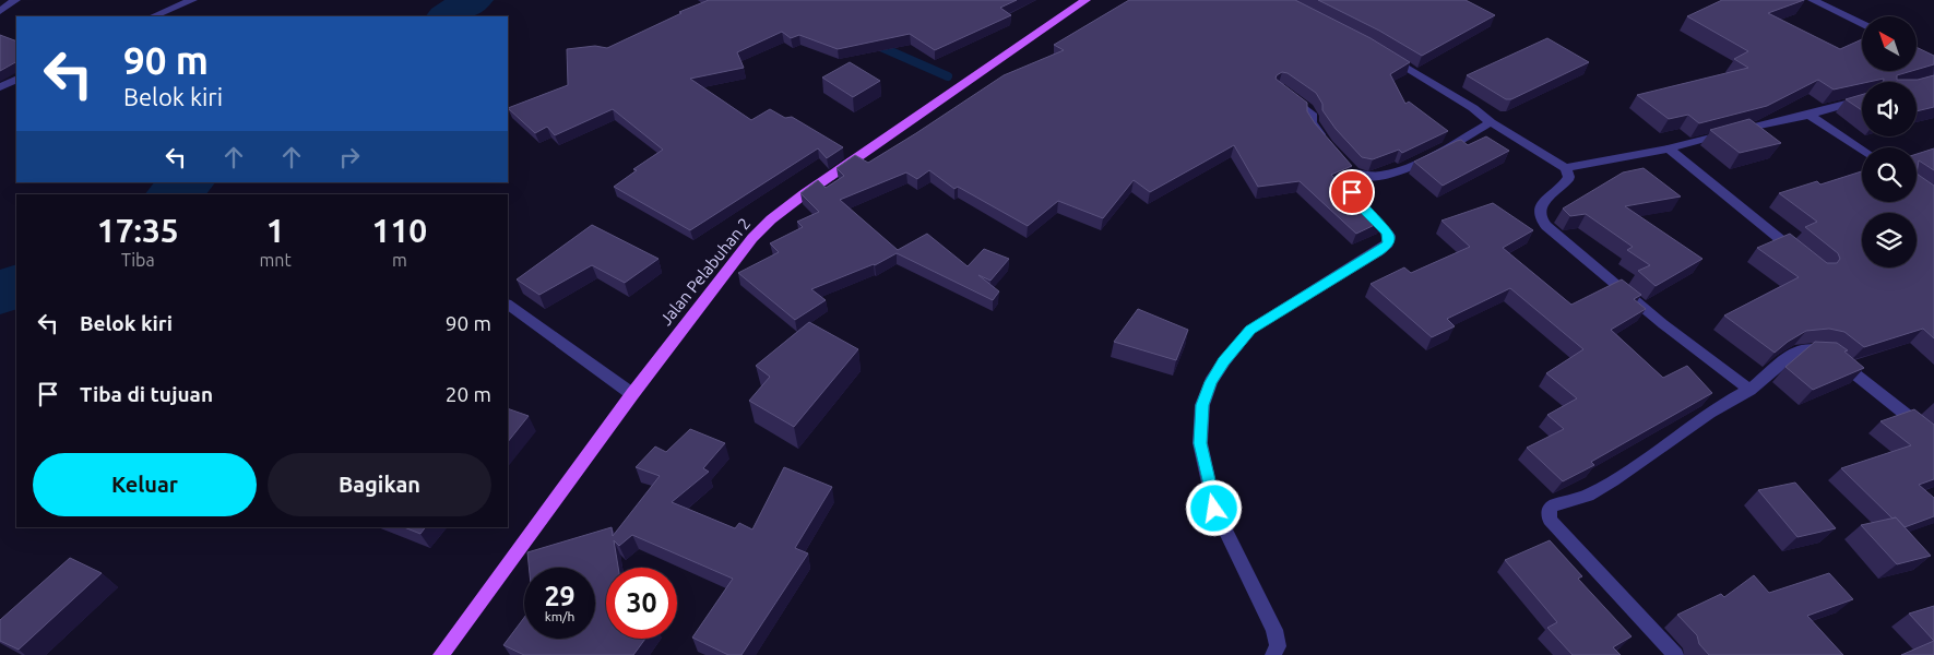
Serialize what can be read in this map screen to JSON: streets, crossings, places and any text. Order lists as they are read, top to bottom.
{
  "streets": {
    "main road": ["Jalan Pelabuhan 2"]
  },
  "north": "top left",
  "page": {
    "turn": ["90 m", "Belok kiri"],
    "eta": [
      "17:35",
      "Tiba",
      "1",
      "mnt",
      "110",
      "m"
    ],
    "list": [
      {
        "name": "Belok kiri",
        "value": "90 m"
      },
      {
        "name": "Tiba di tujuan",
        "value": "20 m"
      }
    ],
    "buttons": ["Keluar", "Bagikan"],
    "speed": "29 km/h",
    "limit": "30"
  }
}
